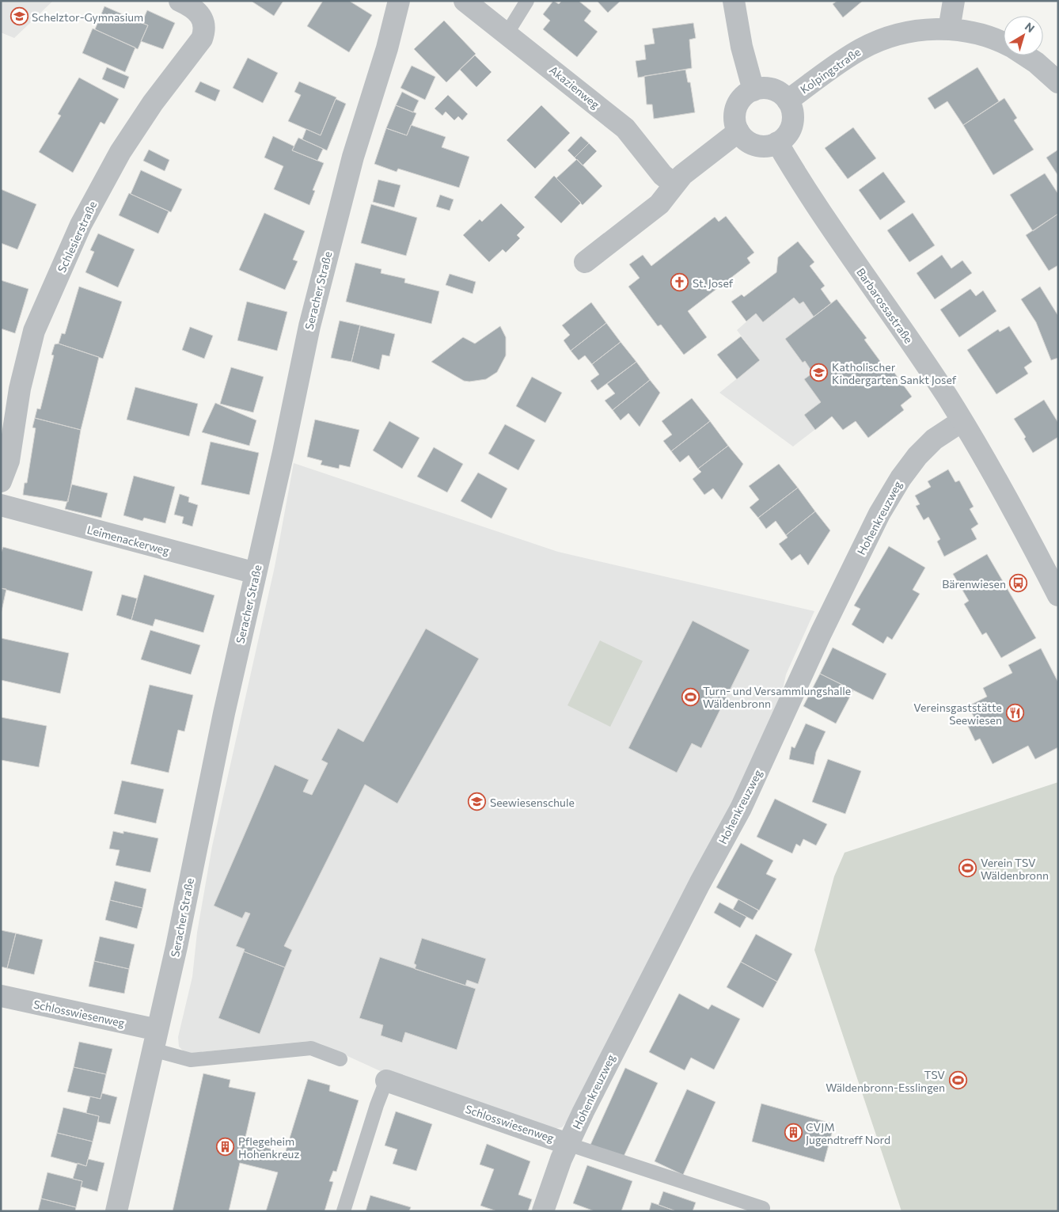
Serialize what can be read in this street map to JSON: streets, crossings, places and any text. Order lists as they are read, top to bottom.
{
  "streets": {
    "street": [
      "Kolpingstraße",
      "Akazienweg",
      "Schlesierstraße",
      "Seracher Straße",
      "Barbarossastraße",
      "Hohenkreuzweg",
      "Leimenackerweg",
      "Schlosswiesenweg"
    ]
  },
  "crossings": [
    ["Kolpingstraße", "Barbarossastraße"],
    ["Seracher Straße", "Leimenackerweg"],
    ["Seracher Straße", "Schlosswiesenweg"],
    ["Barbarossastraße", "Hohenkreuzweg"],
    ["Hohenkreuzweg", "Schlosswiesenweg"]
  ],
  "places": {
    "school or university": ["Schelztor-Gymnasium", "Katholischer Kindergarten Sankt Josef", "Seewiesenschule"],
    "church": ["St. Josef"],
    "bus stop": ["Bärenwiesen"],
    "sports": ["Turn- und Versammlungshalle Wäldenbronn", "Verein TSV Wäldenbronn", "TSV Wäldenbronn-Esslingen"],
    "restaurant": ["Vereinsgaststätte Seewiesen"],
    "building": ["CVJM Jugendtreff Nord", "Pflegeheim Hohenkreuz"]
  },
  "north": "top right"
}
